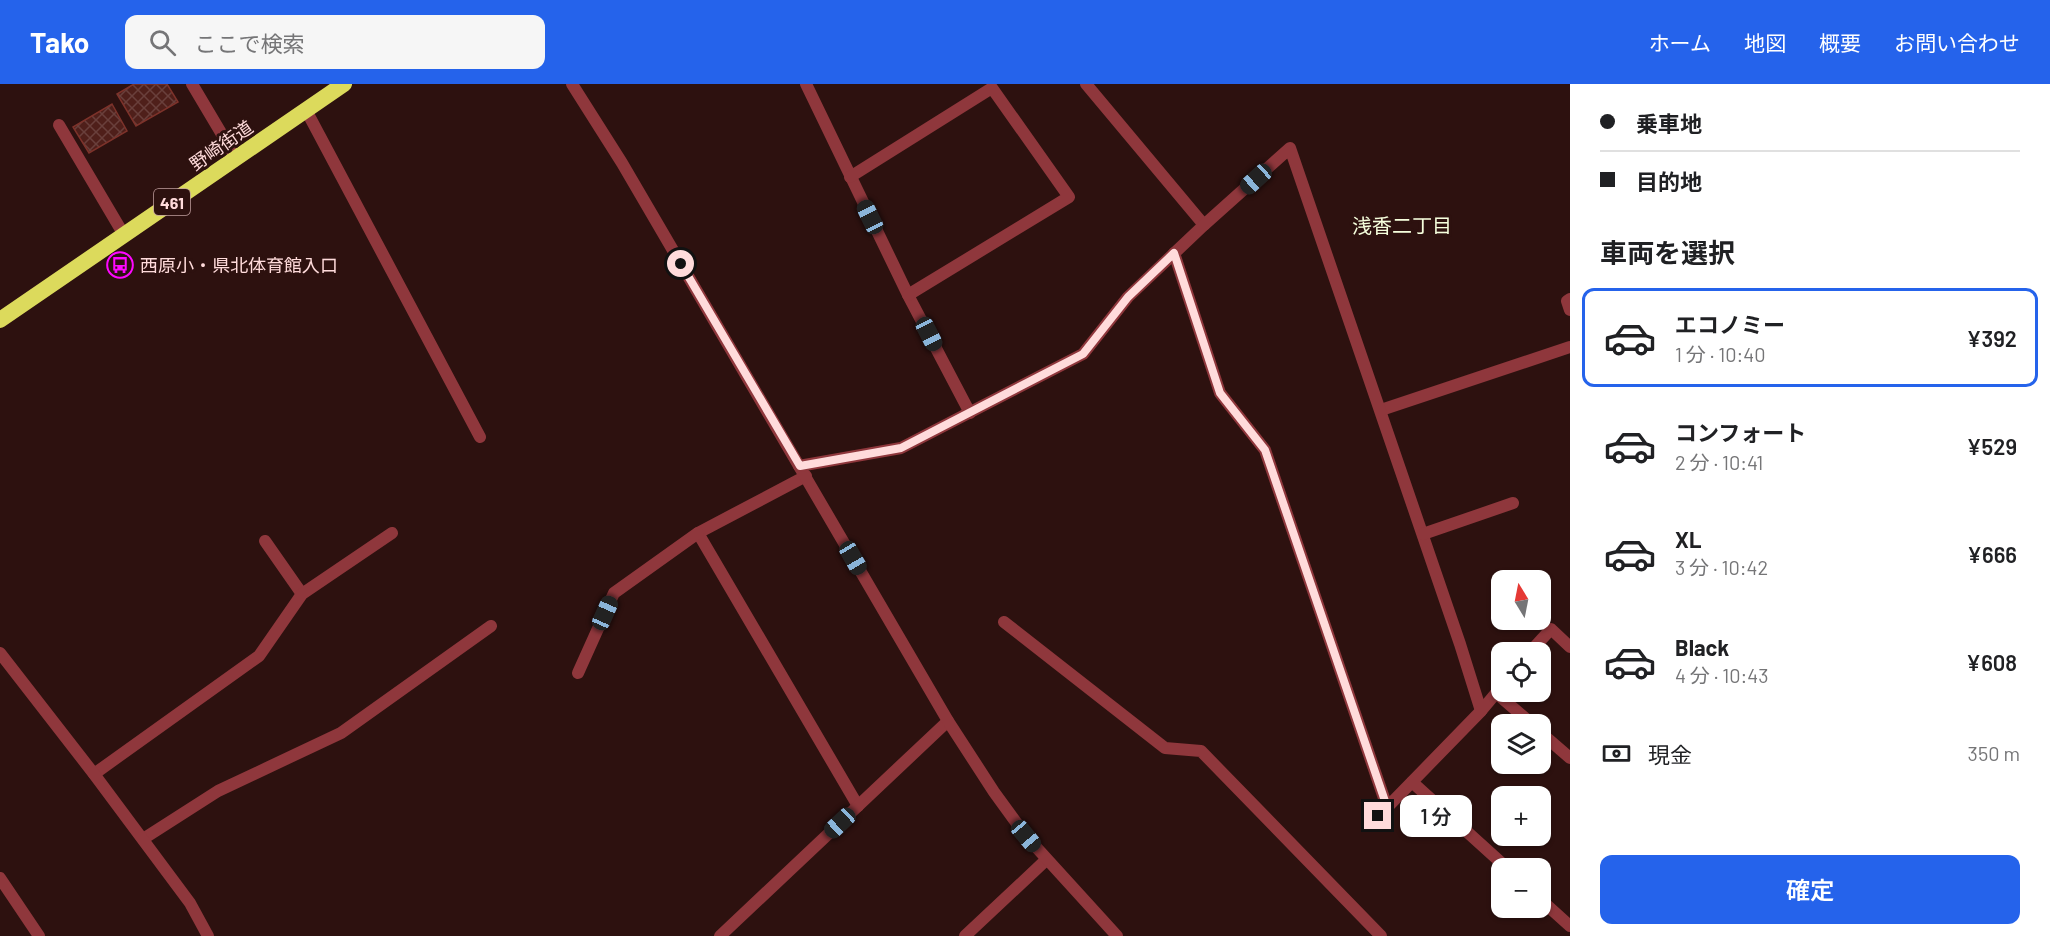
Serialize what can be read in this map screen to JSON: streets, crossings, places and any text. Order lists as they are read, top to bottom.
{
  "streets": {
    "highway": ["野崎街道", "461"]
  },
  "districts": ["浅香二丁目"],
  "places": {
    "bus stop": ["西原小・県北体育館入口"]
  },
  "north": "top",
  "page": {
    "header": "Tako",
    "search": "ここで検索",
    "nav": [
      "ホーム",
      "地図",
      "概要",
      "お問い合わせ"
    ],
    "banner": ["乗車地", "目的地"],
    "heading": "車両を選択",
    "list": [
      {
        "name": "エコノミー",
        "note": "1 分 · 10:40",
        "value": "¥392"
      },
      {
        "name": "コンフォート",
        "note": "2 分 · 10:41",
        "value": "¥529"
      },
      {
        "name": "XL",
        "note": "3 分 · 10:42",
        "value": "¥666"
      },
      {
        "name": "Black",
        "note": "4 分 · 10:43",
        "value": "¥608"
      }
    ],
    "map_buttons": ["+", "−"],
    "pay": ["現金", "350 m"],
    "bubble": "1 分",
    "buttons": "確定"
  }
}
